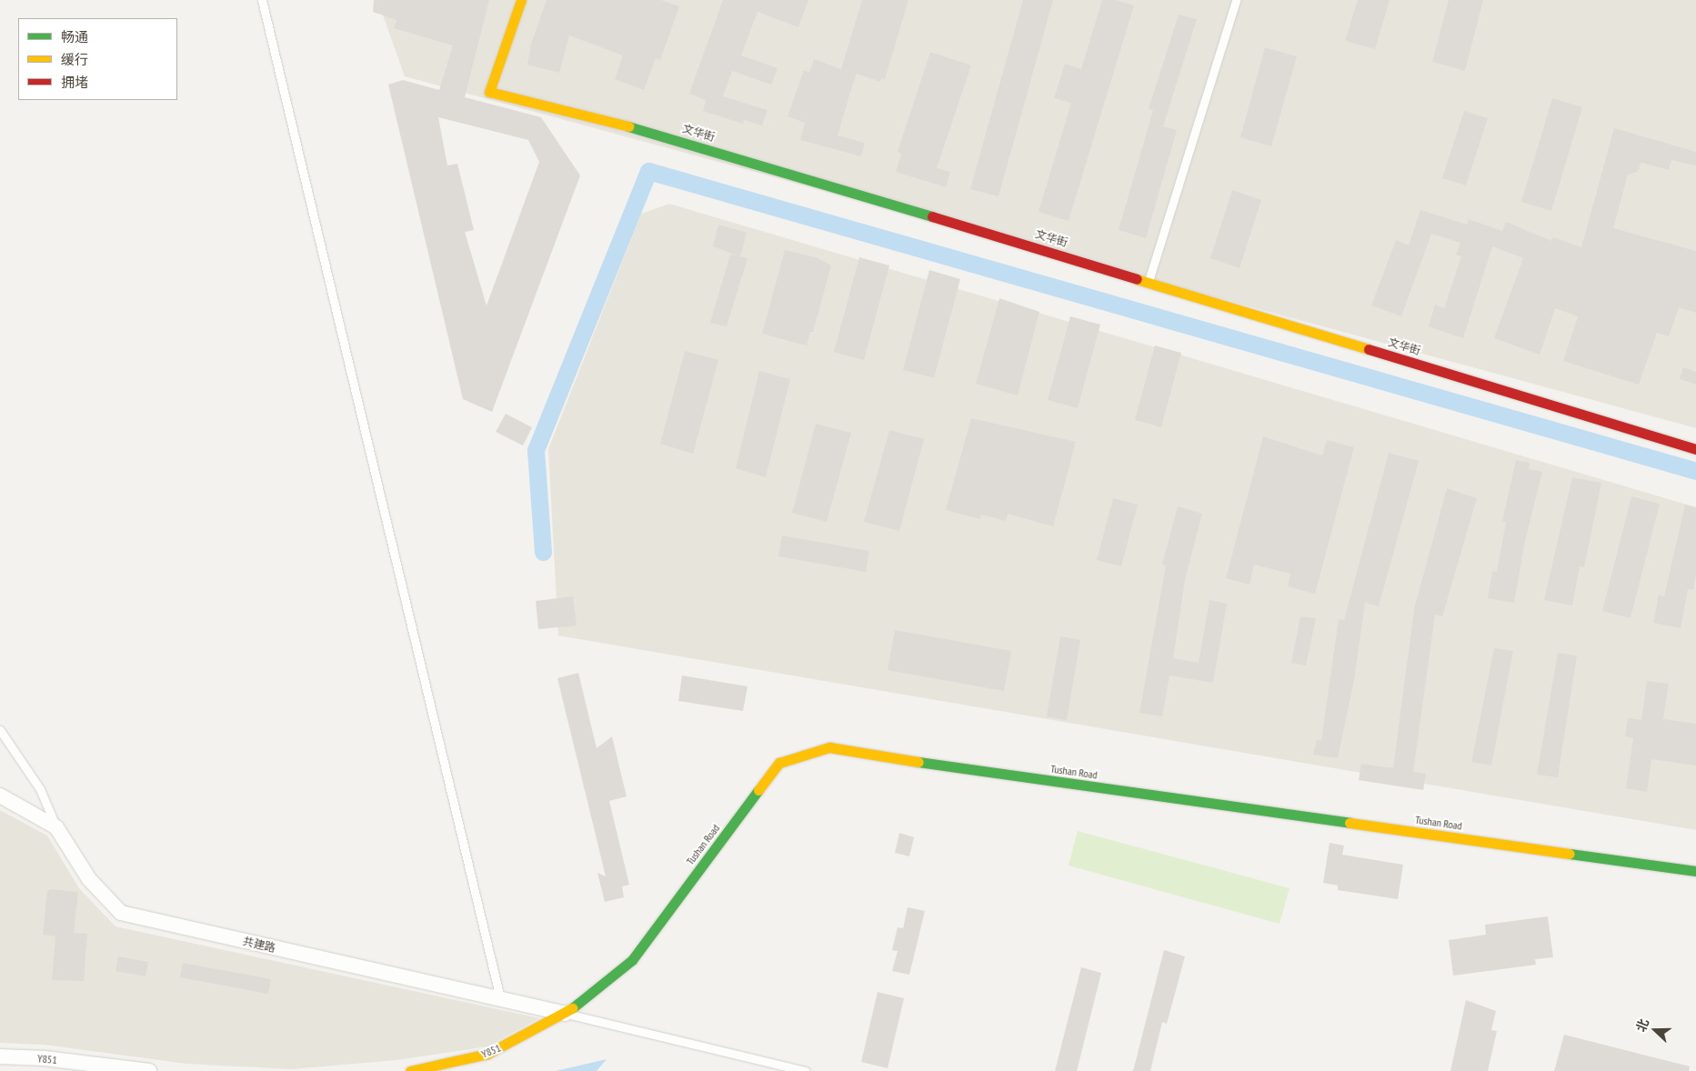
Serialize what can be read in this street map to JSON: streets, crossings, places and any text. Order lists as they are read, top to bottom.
{
  "streets": {
    "street": [
      "文华街",
      "Tushan Road",
      "共建路",
      "Y851"
    ]
  },
  "crossings": [
    ["Tushan Road", "共建路"],
    ["Tushan Road", "Y851"],
    ["共建路", "Y851"]
  ],
  "legend": ["畅通", "缓行", "拥堵"],
  "north": "left"
}
